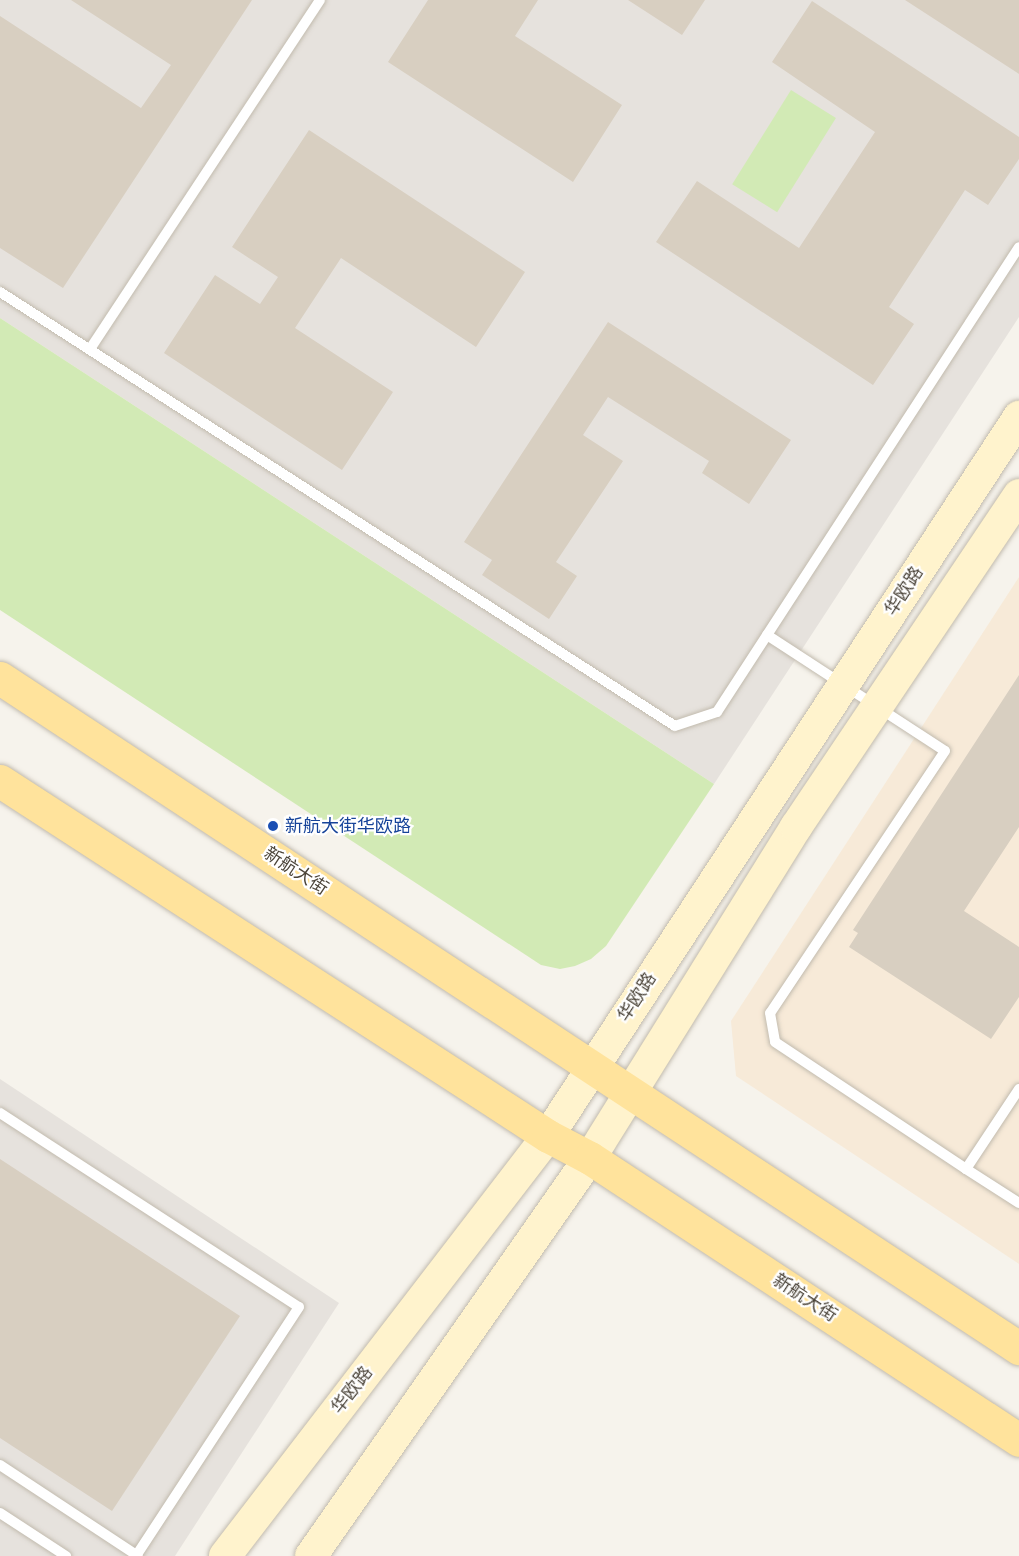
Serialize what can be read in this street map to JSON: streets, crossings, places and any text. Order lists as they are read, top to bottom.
{
  "streets": {
    "main road": ["华欧路", "新航大街"]
  },
  "crossings": [
    ["华欧路", "新航大街"]
  ],
  "places": ["新航大街华欧路"]
}
